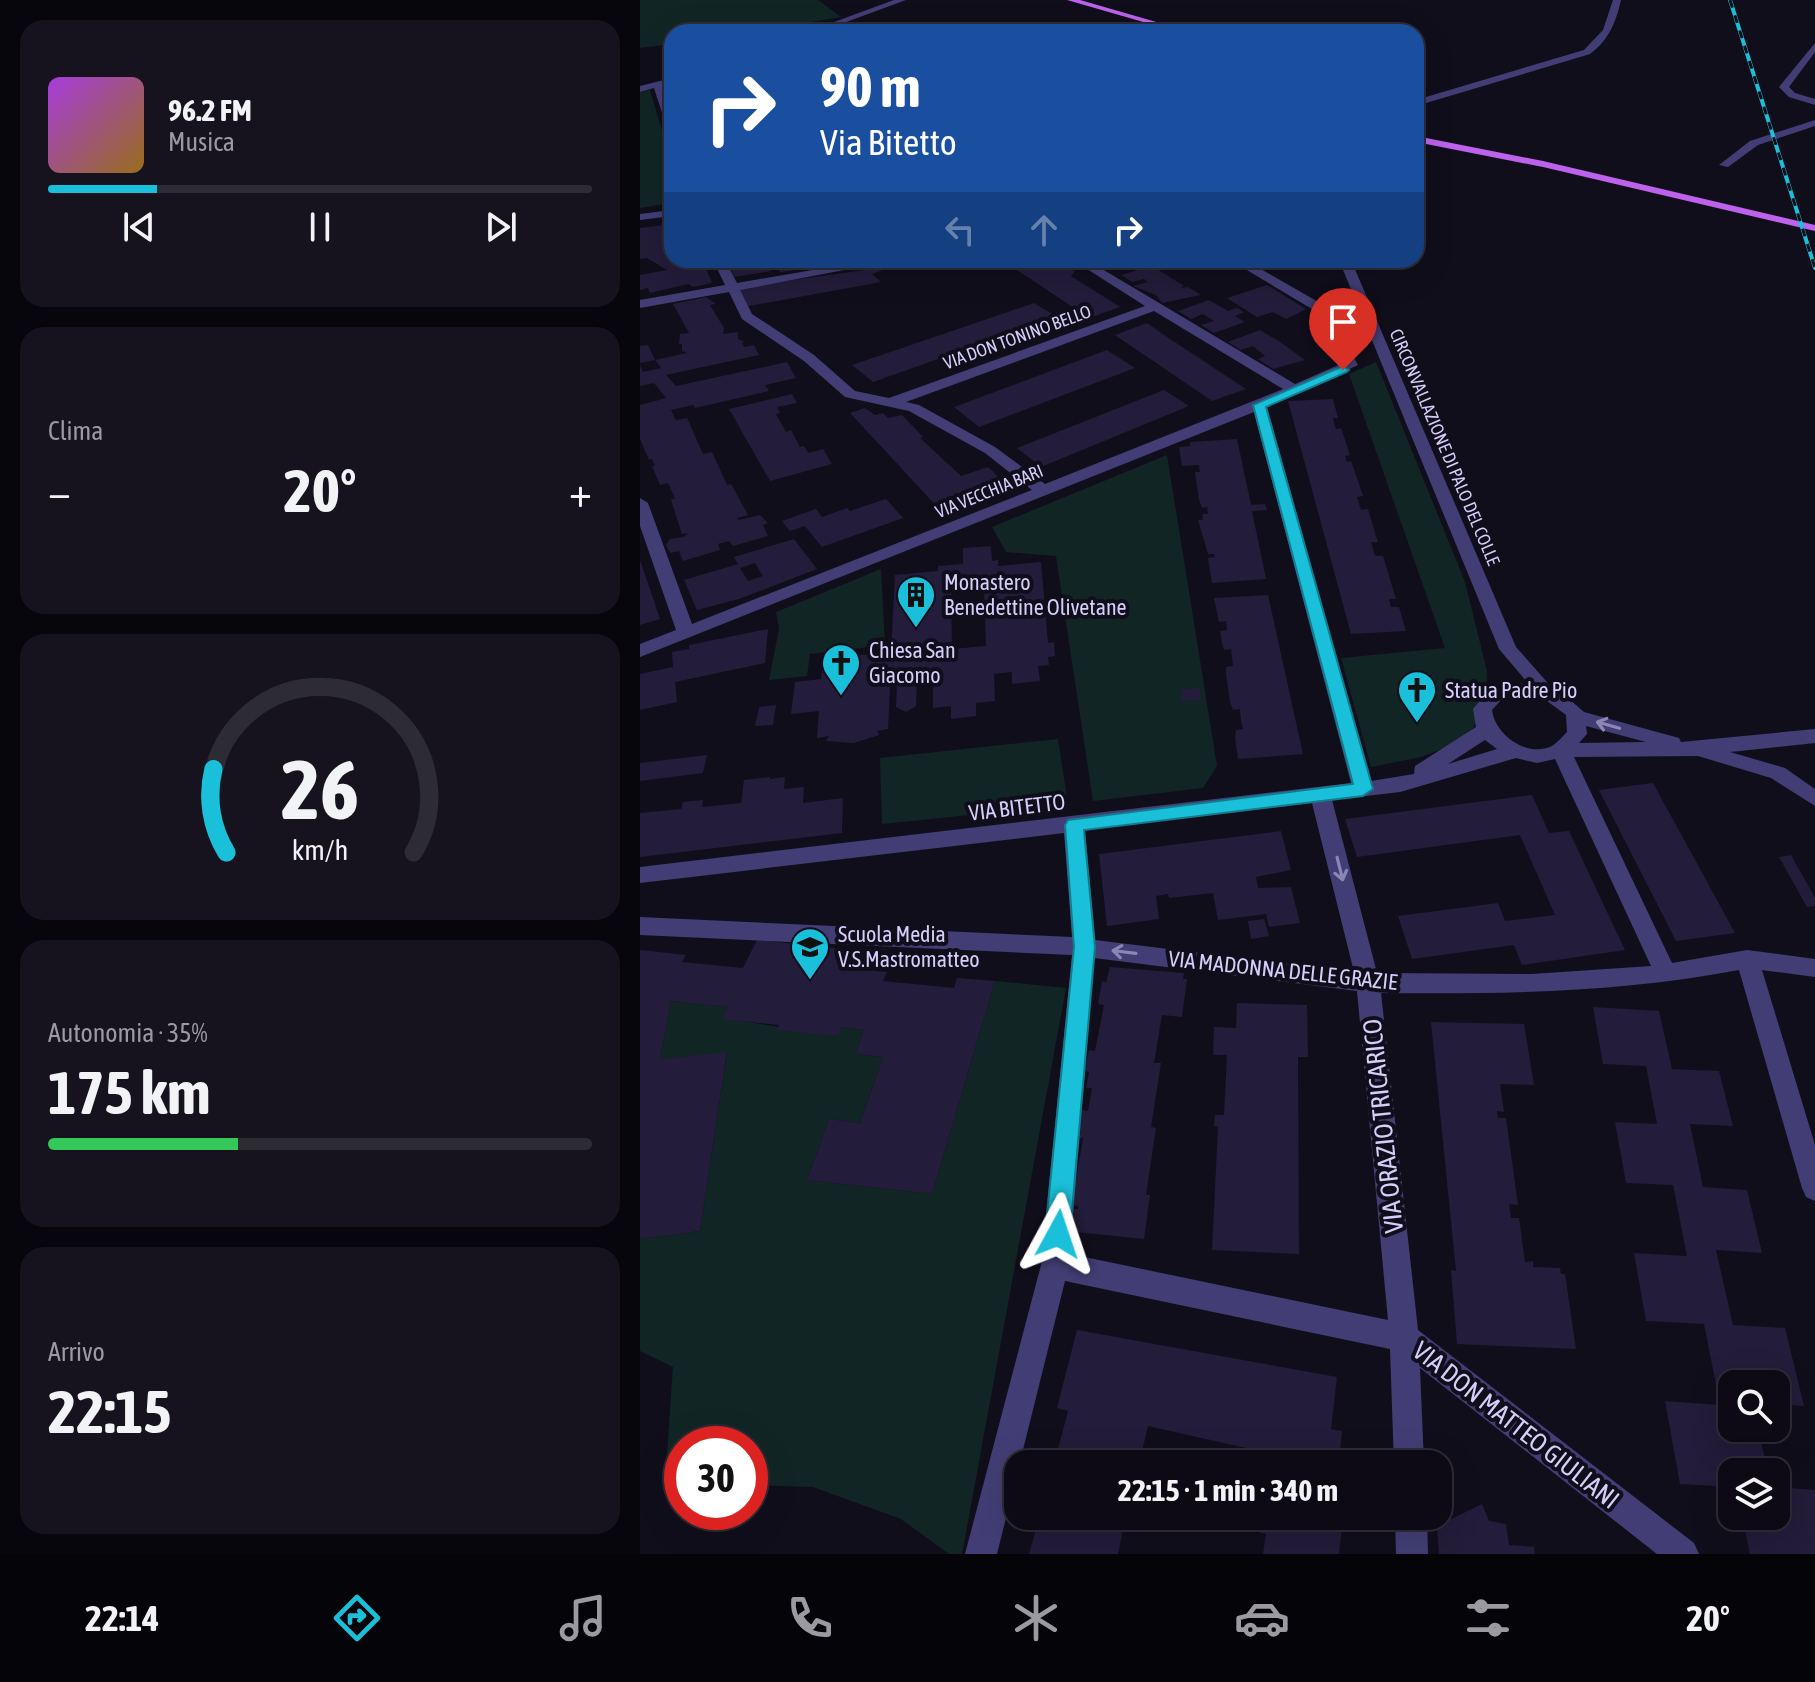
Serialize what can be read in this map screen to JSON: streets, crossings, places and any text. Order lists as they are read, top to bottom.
{
  "streets": {
    "street": [
      "VIA DON TONINO BELLO",
      "CIRCONVALLAZIONE DI PALO DEL COLLE",
      "VIA VECCHIA BARI",
      "VIA BITETTO",
      "VIA MADONNA DELLE GRAZIE",
      "VIA ORAZIO TRICARICO",
      "VIA DON MATTEO GIULIANI"
    ]
  },
  "crossings": [
    ["VIA BITETTO", "VIA ORAZIO TRICARICO"],
    ["VIA MADONNA DELLE GRAZIE", "VIA ORAZIO TRICARICO"],
    ["VIA ORAZIO TRICARICO", "VIA DON MATTEO GIULIANI"]
  ],
  "places": {
    "building": ["Monastero Benedettine Olivetane"],
    "church": ["Chiesa San Giacomo", "Statua Padre Pio"],
    "school or university": ["Scuola Media V.S.Mastromatteo"]
  },
  "page": {
    "turn": ["90 m", "Via Bitetto"],
    "song": ["96.2 FM", "Musica"],
    "tile": [
      "Clima",
      ["Autonomia · 35%", "175 km"],
      ["Arrivo", "22:15"]
    ],
    "heat": ["−", "20°", "+"],
    "limit": "30",
    "trip": "22:15 · 1 min · 340 m",
    "tabs": ["22:14", "20°"],
    "gauge": ["26", "km/h"]
  }
}
